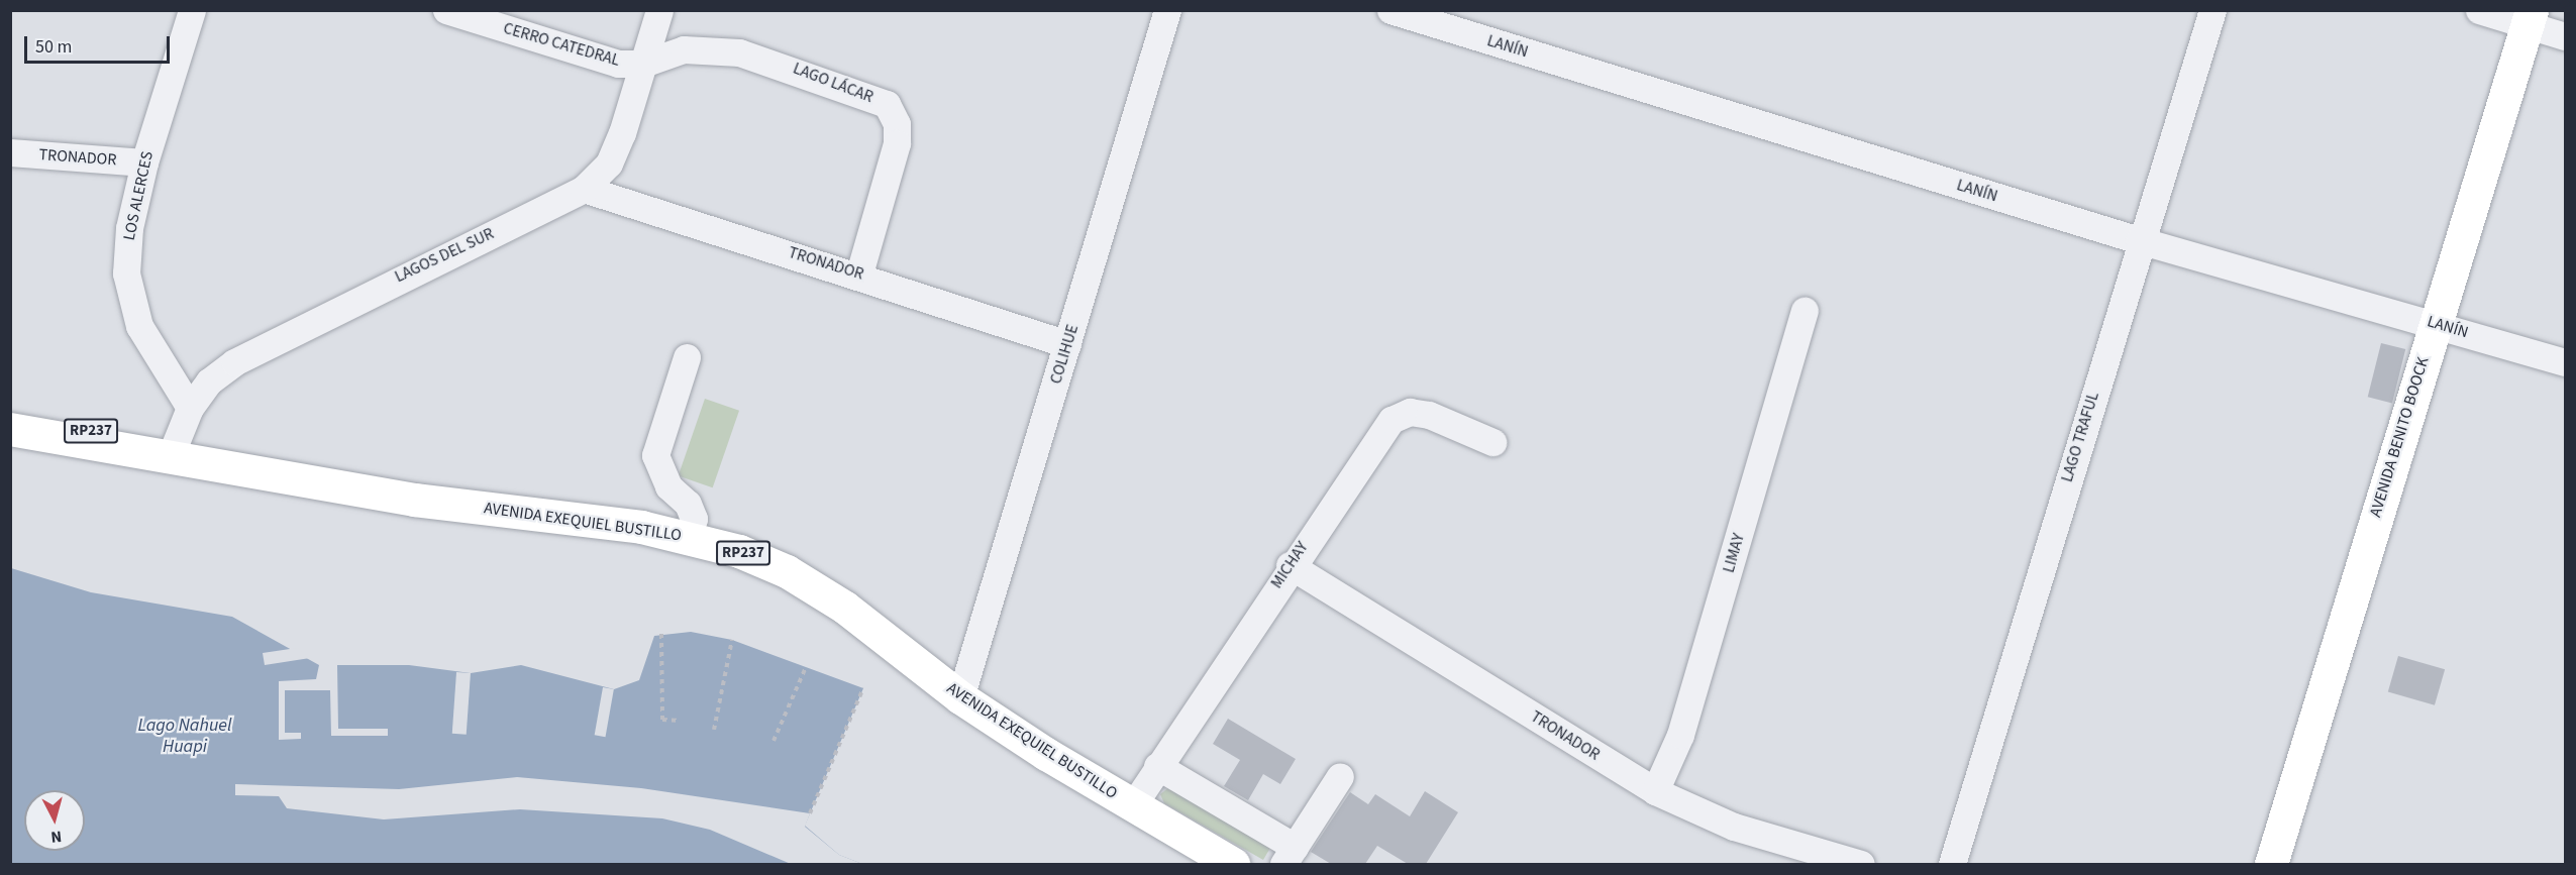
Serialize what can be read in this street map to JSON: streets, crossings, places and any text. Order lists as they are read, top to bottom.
{
  "streets": {
    "main road": ["RP237", "AVENIDA BENITO BOOCK", "AVENIDA EXEQUIEL BUSTILLO"],
    "street": [
      "CERRO CATEDRAL",
      "LANÍN",
      "LAGO LÁCAR",
      "TRONADOR",
      "LOS ALERCES",
      "LAGOS DEL SUR",
      "COLIHUE",
      "LAGO TRAFUL",
      "LIMAY",
      "MICHAY"
    ]
  },
  "crossings": [
    ["CERRO CATEDRAL", "LAGO LÁCAR"],
    ["CERRO CATEDRAL", "LAGOS DEL SUR"],
    ["LANÍN", "LAGO TRAFUL"],
    ["LANÍN", "AVENIDA BENITO BOOCK"],
    ["LAGO LÁCAR", "TRONADOR"],
    ["LAGO LÁCAR", "LAGOS DEL SUR"],
    ["TRONADOR", "LOS ALERCES"],
    ["TRONADOR", "LAGOS DEL SUR"],
    ["TRONADOR", "COLIHUE"],
    ["TRONADOR", "LIMAY"],
    ["TRONADOR", "MICHAY"],
    ["LOS ALERCES", "LAGOS DEL SUR"],
    ["LAGOS DEL SUR", "AVENIDA EXEQUIEL BUSTILLO"],
    ["COLIHUE", "AVENIDA EXEQUIEL BUSTILLO"],
    ["AVENIDA EXEQUIEL BUSTILLO", "MICHAY"]
  ],
  "water": ["Lago Nahuel Huapi"],
  "scale_bar": "50 m",
  "north": "bottom"
}
